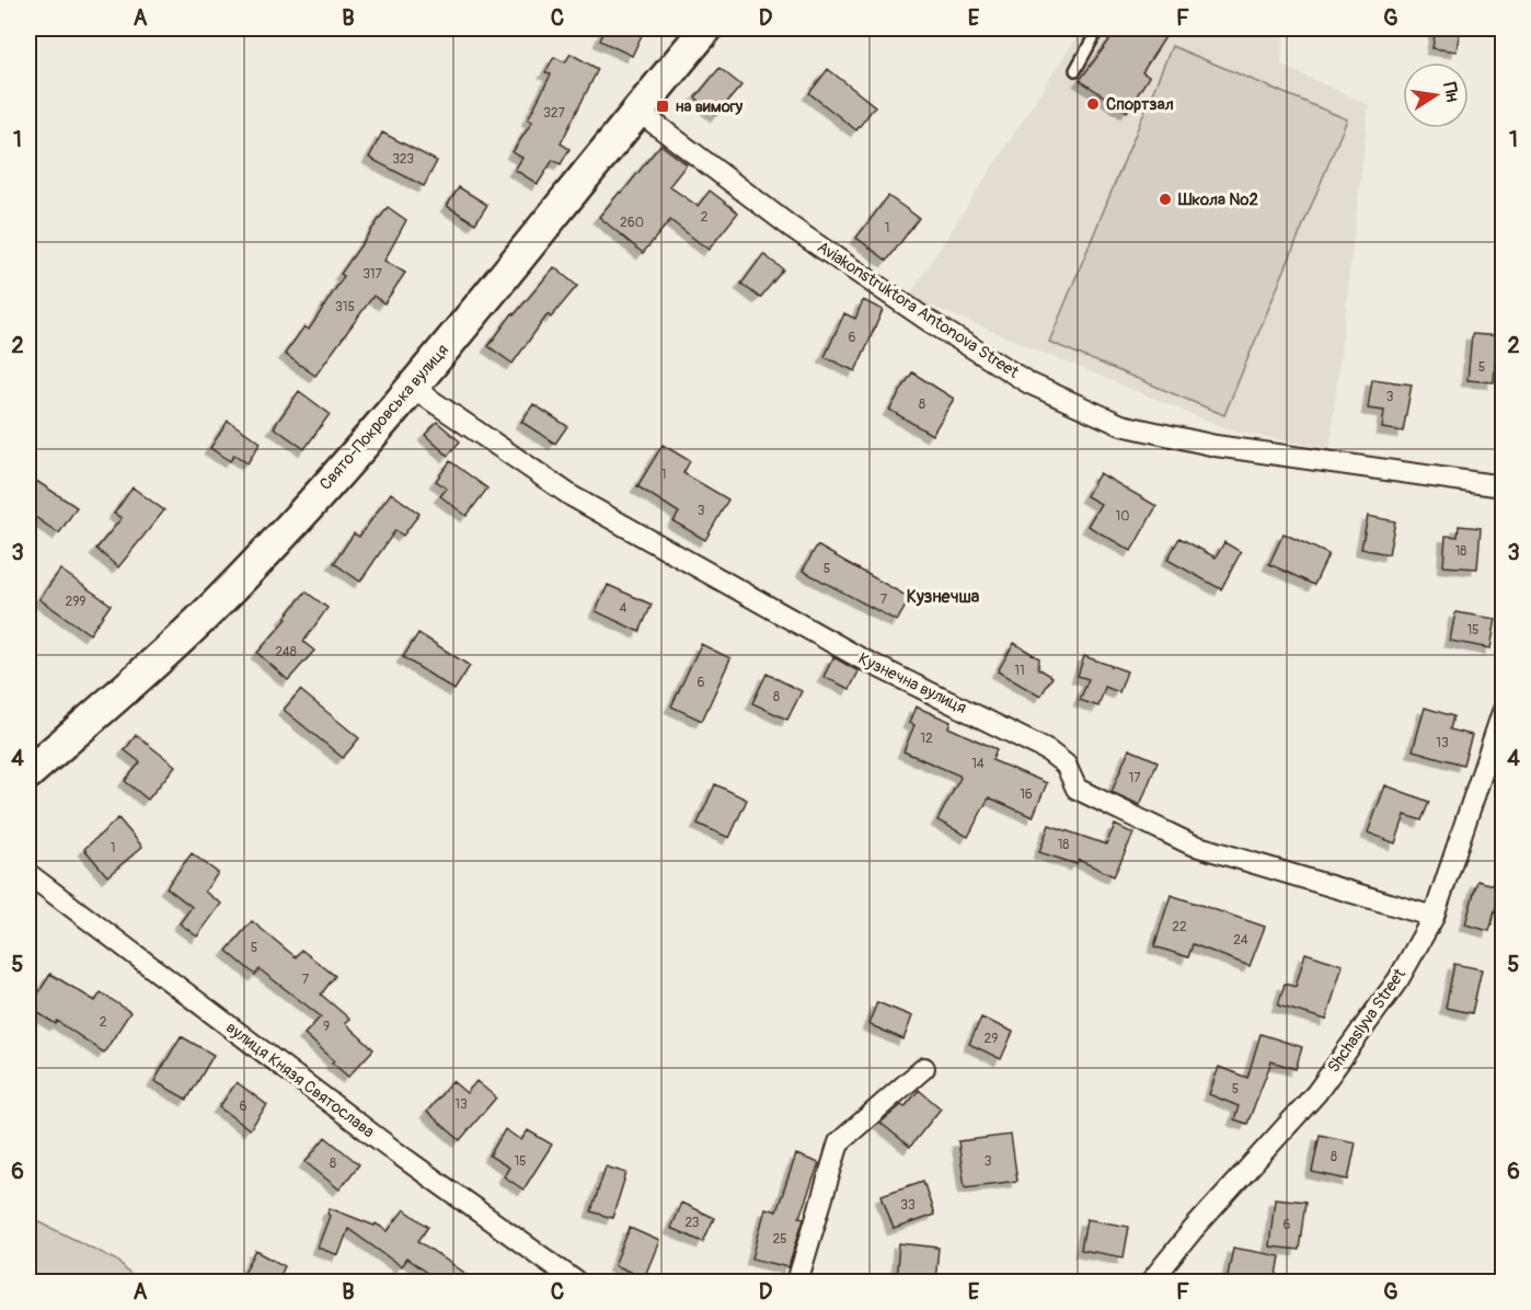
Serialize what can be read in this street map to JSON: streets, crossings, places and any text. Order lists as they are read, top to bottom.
{
  "streets": {
    "main road": ["Свято-Покровська вулиця"],
    "street": [
      "Aviakonstruktora Antonova Street",
      "Кузнечна вулиця",
      "Shchaslyva Street",
      "вулиця Князя Святослава"
    ]
  },
  "crossings": [
    ["Aviakonstruktora Antonova Street", "Свято-Покровська вулиця"],
    ["Свято-Покровська вулиця", "Кузнечна вулиця"],
    ["Кузнечна вулиця", "Shchaslyva Street"]
  ],
  "districts": ["Кузнечша"],
  "places": {
    "other": ["Спортзал", "Школа №2"],
    "transit": ["на вимогу"]
  },
  "house_numbers": [
    "327",
    "323",
    "2",
    "260",
    "1",
    "317",
    "315",
    "6",
    "5",
    "3",
    "8",
    "1",
    "3",
    "10",
    "18",
    "5",
    "7",
    "299",
    "4",
    "15",
    "248",
    "11",
    "6",
    "8",
    "12",
    "13",
    "14",
    "17",
    "16",
    "18",
    "1",
    "22",
    "24",
    "5",
    "7",
    "2",
    "9",
    "29",
    "5",
    "13",
    "6",
    "8",
    "15",
    "3",
    "8",
    "33",
    "23",
    "6",
    "25"
  ],
  "north": "right",
  "grid": {
    "columns": [
      "A",
      "B",
      "C",
      "D",
      "E",
      "F",
      "G"
    ],
    "rows": [
      "1",
      "2",
      "3",
      "4",
      "5",
      "6"
    ]
  }
}
